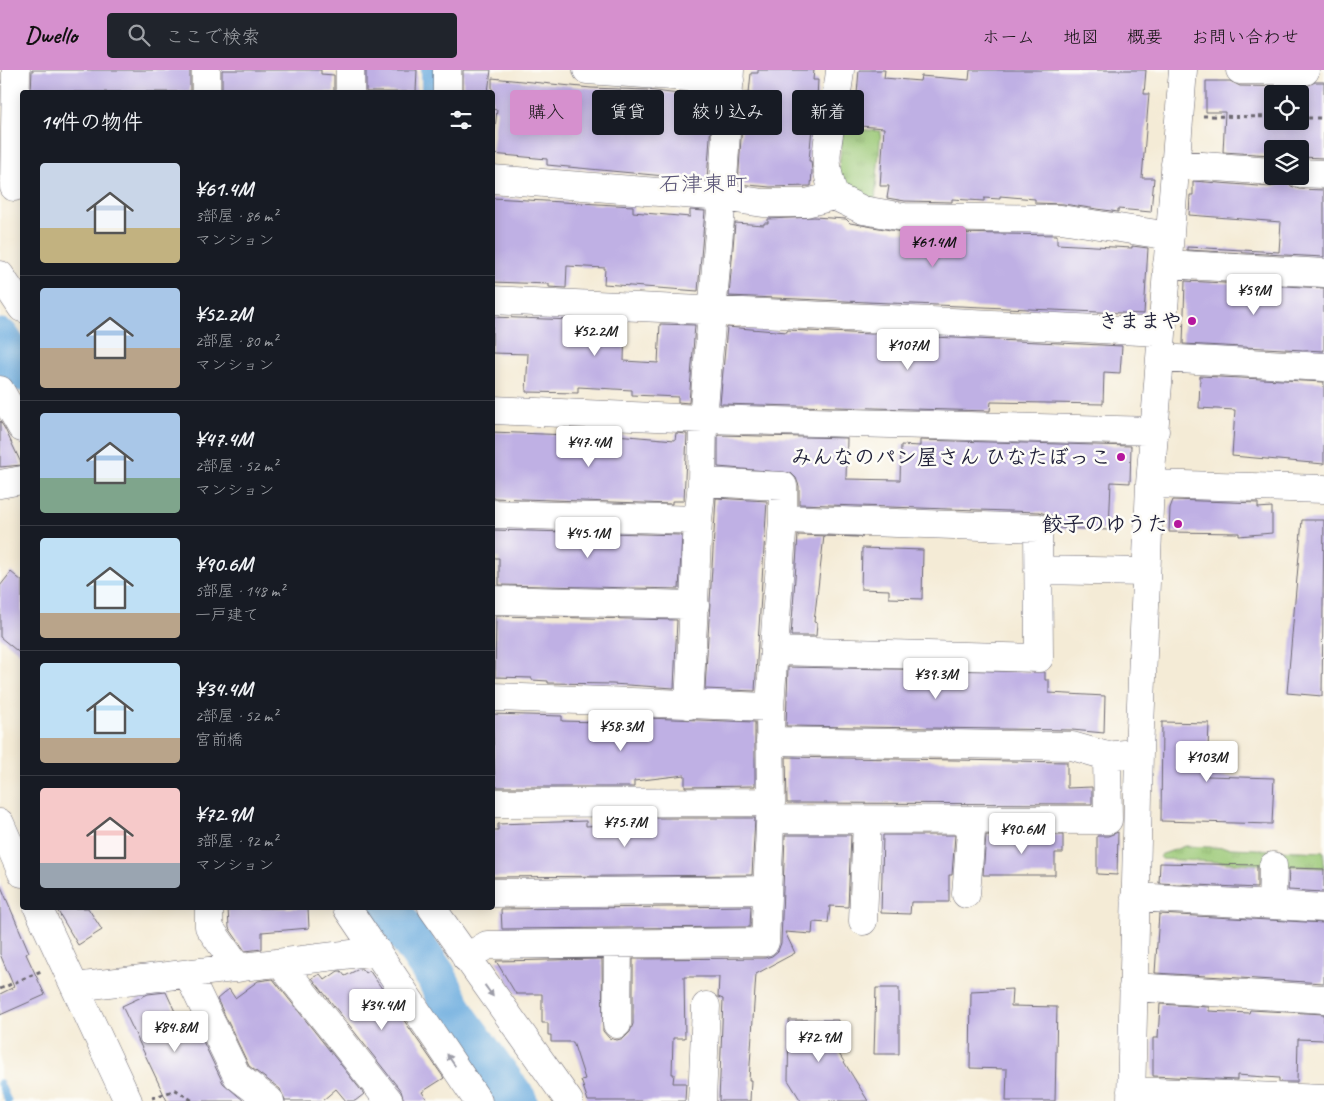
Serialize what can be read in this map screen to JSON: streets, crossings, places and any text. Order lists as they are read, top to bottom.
{
  "districts": ["石津東町"],
  "places": ["きままや", "みんなのパン屋さん ひなたぼっこ", "餃子のゆうた"],
  "page": {
    "header": "Dwello",
    "search": "ここで検索",
    "nav": [
      "ホーム",
      "地図",
      "概要",
      "お問い合わせ"
    ],
    "chip": [
      "購入",
      "賃貸",
      "絞り込み",
      "新着"
    ],
    "heading": "14件の物件",
    "list": [
      {
        "name": "¥61.4M",
        "note": "3部屋 · 86 m² · マンション"
      },
      {
        "name": "¥52.2M",
        "note": "2部屋 · 80 m² · マンション"
      },
      {
        "name": "¥47.4M",
        "note": "2部屋 · 52 m² · マンション"
      },
      {
        "name": "¥90.6M",
        "note": "5部屋 · 148 m² · 一戸建て"
      },
      {
        "name": "¥34.4M",
        "note": "2部屋 · 52 m² · 宮前橋"
      },
      {
        "name": "¥72.9M",
        "note": "3部屋 · 92 m² · マンション"
      }
    ],
    "price": [
      "¥61.4M",
      "¥59M",
      "¥52.2M",
      "¥107M",
      "¥47.4M",
      "¥45.1M",
      "¥39.3M",
      "¥58.3M",
      "¥103M",
      "¥75.7M",
      "¥90.6M",
      "¥34.4M",
      "¥84.8M",
      "¥72.9M"
    ]
  }
}
